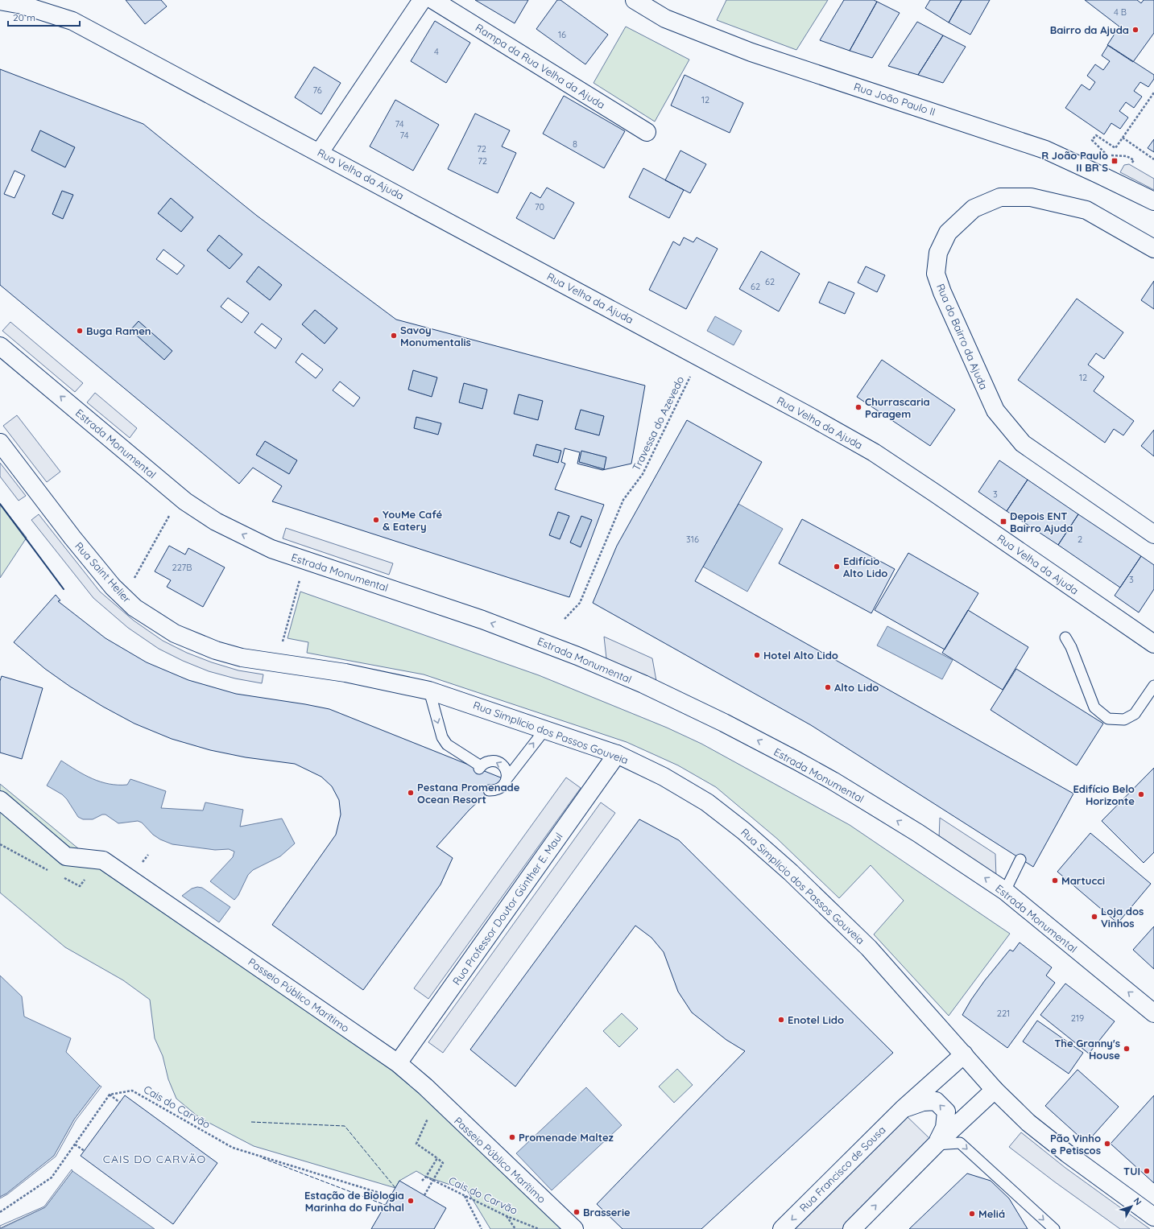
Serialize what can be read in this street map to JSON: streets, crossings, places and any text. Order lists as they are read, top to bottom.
{
  "streets": {
    "street": [
      "Rampa da Rua Velha da Ajuda",
      "Rua João Paulo II",
      "Rua Velha da Ajuda",
      "Rua do Bairro da Ajuda",
      "Estrada Monumental",
      "Rua Saint Helier",
      "Rua Simplicio dos Passos Gouveia",
      "Rua Professor Doutor Günther E. Maul",
      "Passeio Público Marítimo",
      "Rua Francisco de Sousa"
    ],
    "path": ["Travessa do Azevedo", "Cais do Carvão"]
  },
  "crossings": [
    ["Rua Saint Helier", "Rua Simplicio dos Passos Gouveia"],
    ["Rua Simplicio dos Passos Gouveia", "Rua Professor Doutor Günther E. Maul"],
    ["Rua Simplicio dos Passos Gouveia", "Rua Francisco de Sousa"],
    ["Rua Professor Doutor Günther E. Maul", "Passeio Público Marítimo"]
  ],
  "one_way": ["Estrada Monumental"],
  "districts": ["CAIS DO CARVÃO"],
  "places": {
    "other": [
      "Bairro da Ajuda",
      "Buga Ramen",
      "Savoy Monumentalis",
      "Churrascaria Paragem",
      "YouMe Café & Eatery",
      "Edifício Alto Lido",
      "Hotel Alto Lido",
      "Alto Lido",
      "Pestana Promenade Ocean Resort",
      "Edifício Belo Horizonte",
      "Martucci",
      "Loja dos Vinhos",
      "Enotel Lido",
      "The Granny's House",
      "Promenade Maltez",
      "Pão Vinho e Petiscos",
      "TUI",
      "Estação de Biologia Marinha do Funchal",
      "Brasserie",
      "Meliá"
    ],
    "transit": ["R João Paulo II BR S", "Depois ENT Bairro Ajuda"]
  },
  "house_numbers": [
    "4 B",
    "16",
    "4",
    "76",
    "12",
    "74",
    "74",
    "8",
    "72",
    "72",
    "70",
    "62",
    "62",
    "12",
    "3",
    "316",
    "2",
    "227B",
    "3",
    "221",
    "219"
  ],
  "scale_bar": "20 m",
  "north": "top right"
}
